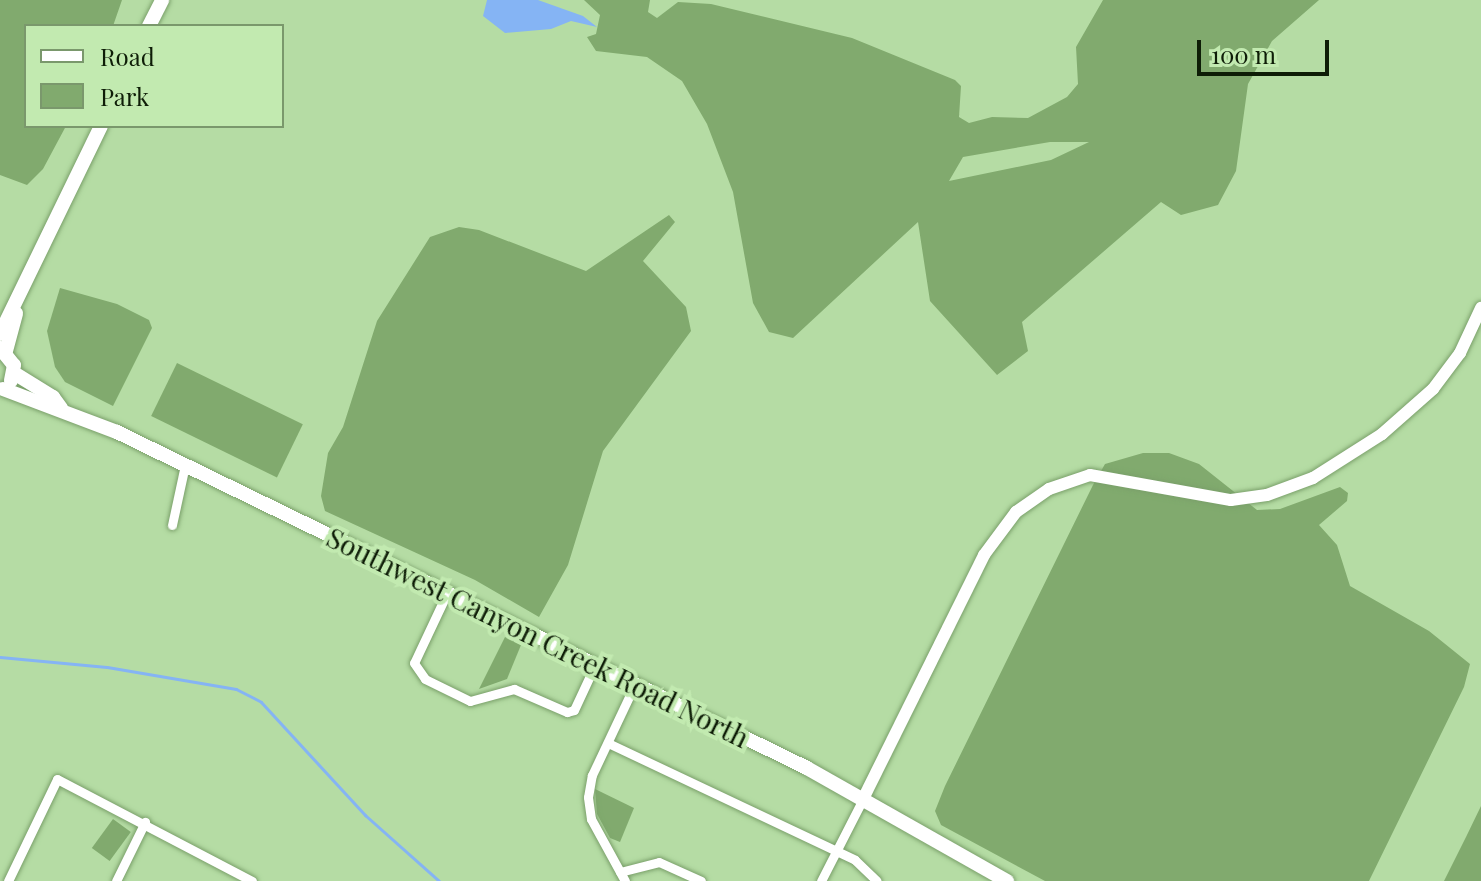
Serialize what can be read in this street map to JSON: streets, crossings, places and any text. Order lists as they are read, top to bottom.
{
  "streets": {
    "main road": ["Southwest Canyon Creek Road North"]
  },
  "legend": ["Road", "Park"],
  "scale_bar": "100 m"
}
